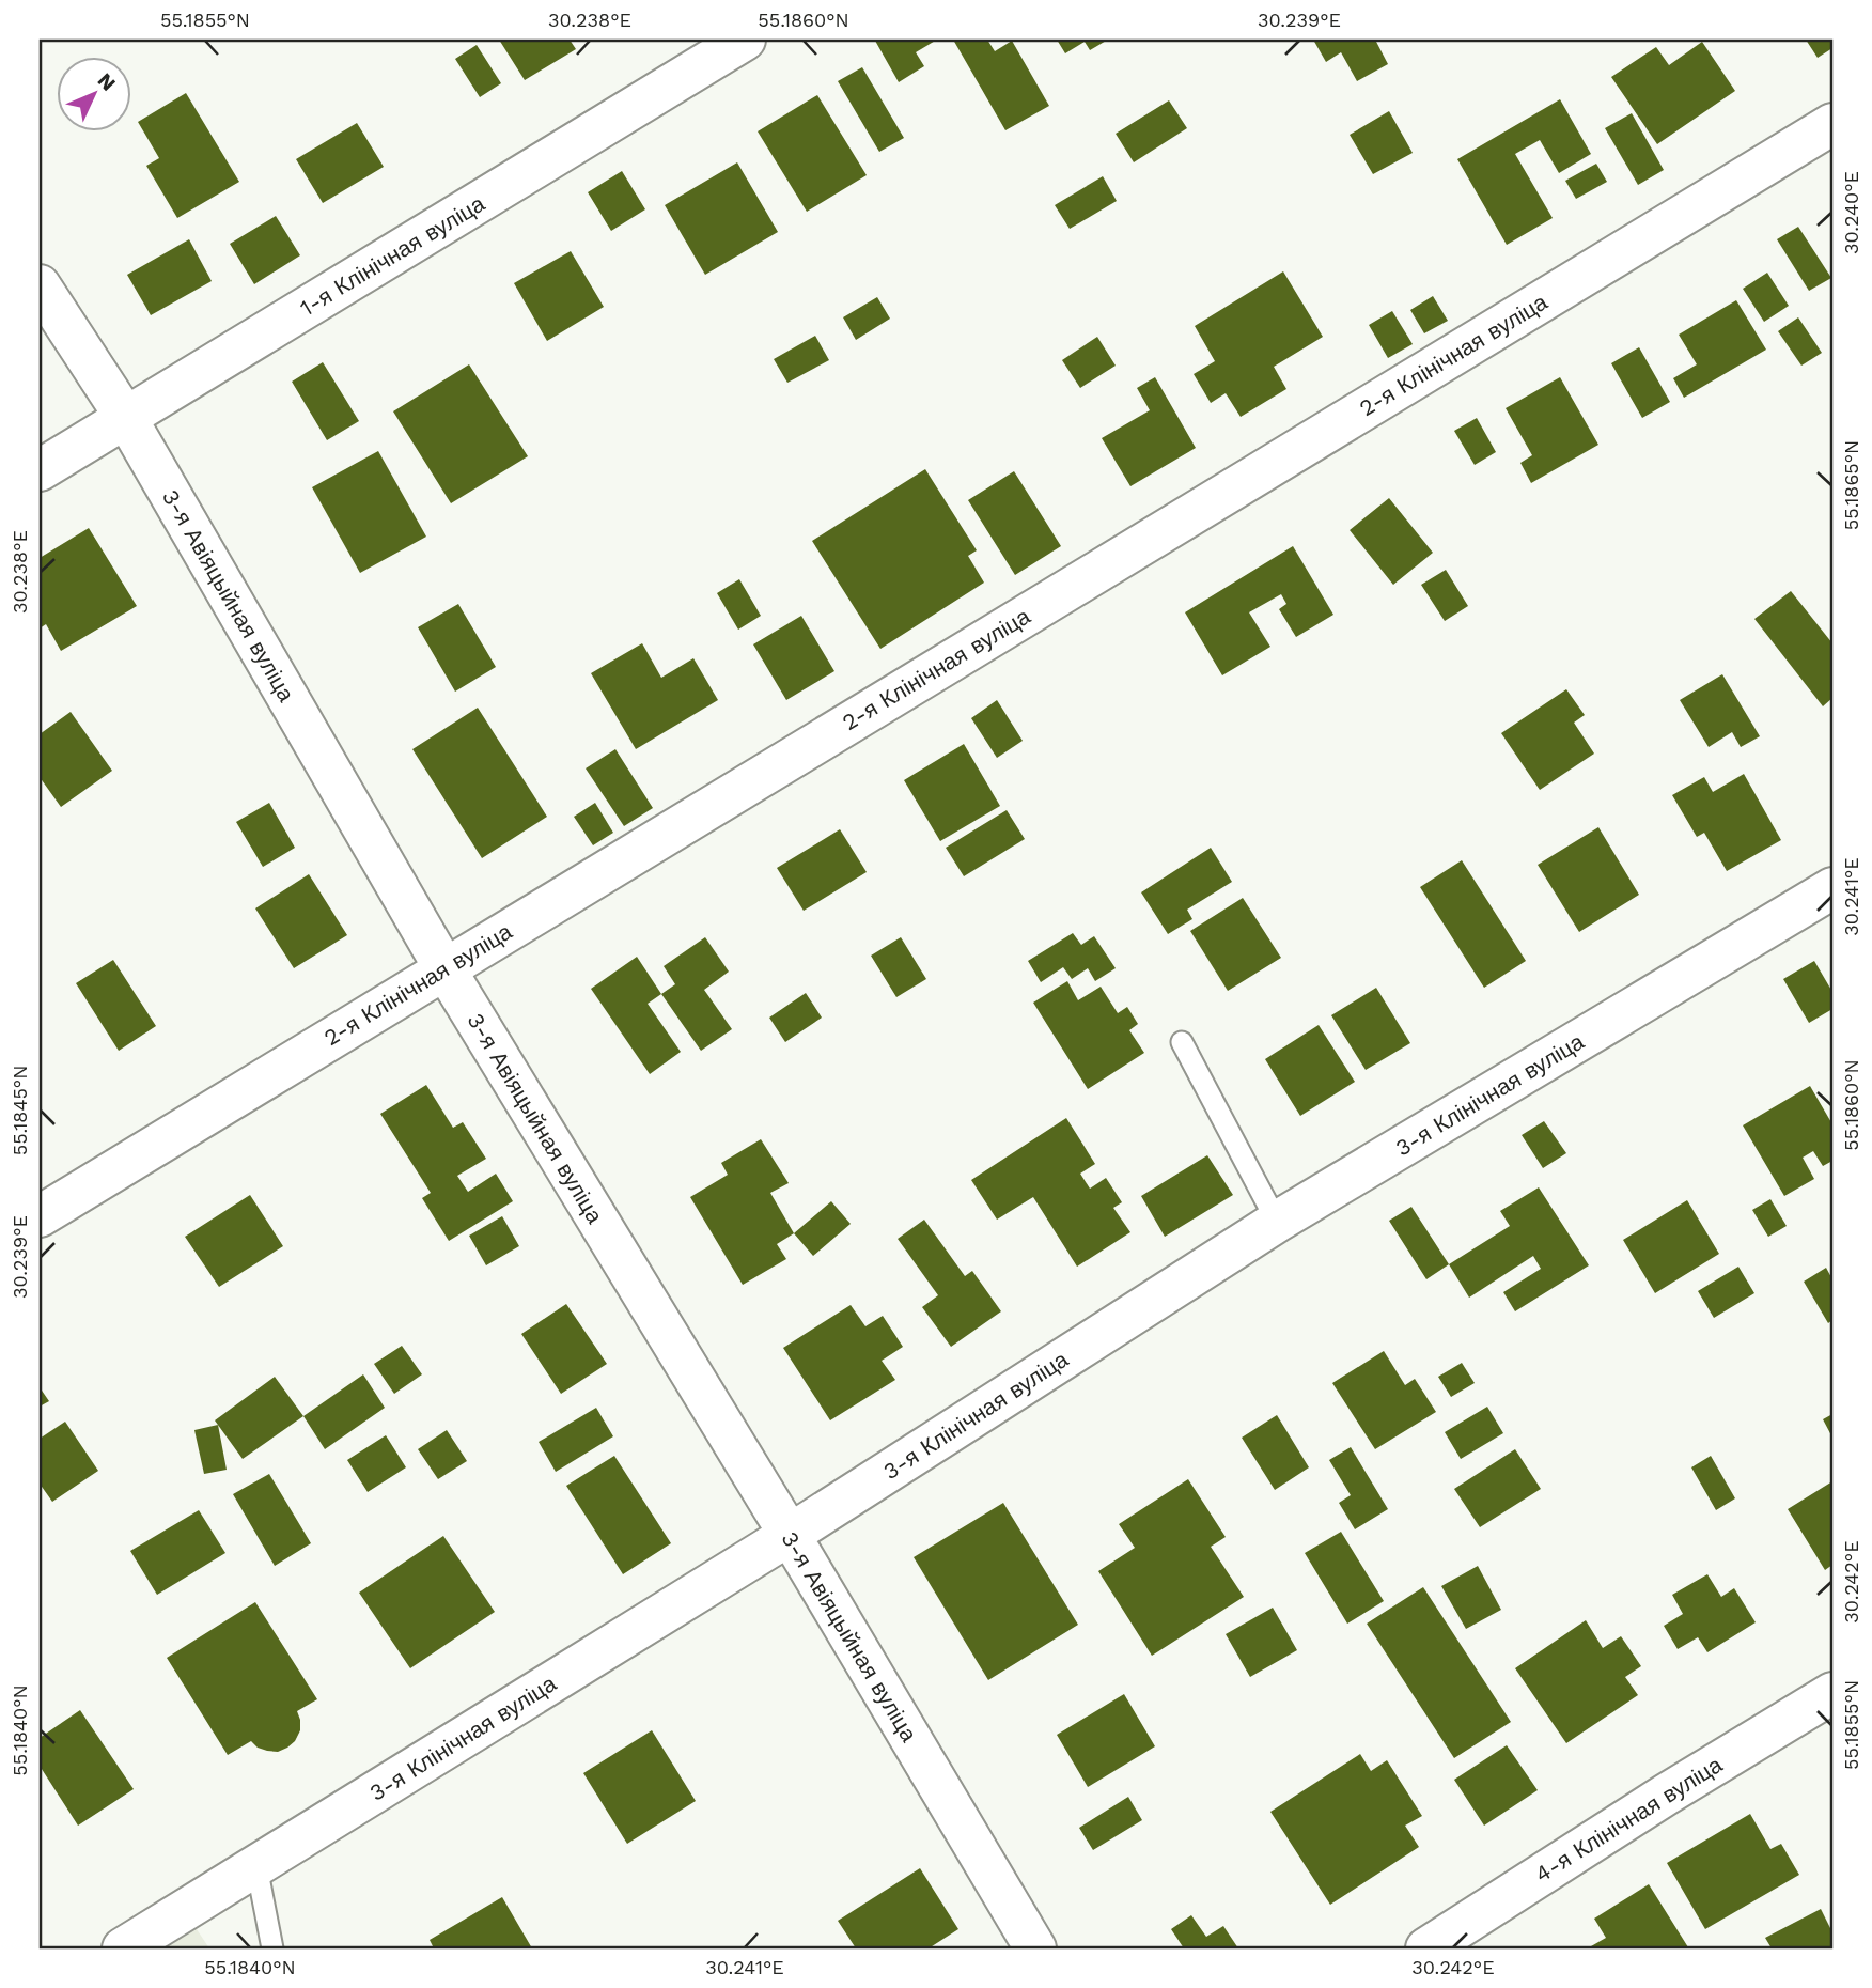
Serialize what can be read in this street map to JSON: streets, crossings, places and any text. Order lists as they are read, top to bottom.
{
  "streets": {
    "street": [
      "1-я Клінічная вуліца",
      "2-я Клінічная вуліца",
      "3-я Авіяцыйная вуліца",
      "3-я Клінічная вуліца",
      "4-я Клінічная вуліца"
    ]
  },
  "crossings": [
    ["1-я Клінічная вуліца", "3-я Авіяцыйная вуліца"],
    ["2-я Клінічная вуліца", "3-я Авіяцыйная вуліца"],
    ["3-я Авіяцыйная вуліца", "3-я Клінічная вуліца"]
  ],
  "north": "top right",
  "coordinates": [
    "55.1855°N",
    "30.238°E",
    "55.1860°N",
    "30.239°E",
    "30.240°E",
    "55.1865°N",
    "30.241°E",
    "55.1845°N",
    "30.242°E",
    "55.1840°N"
  ]
}
